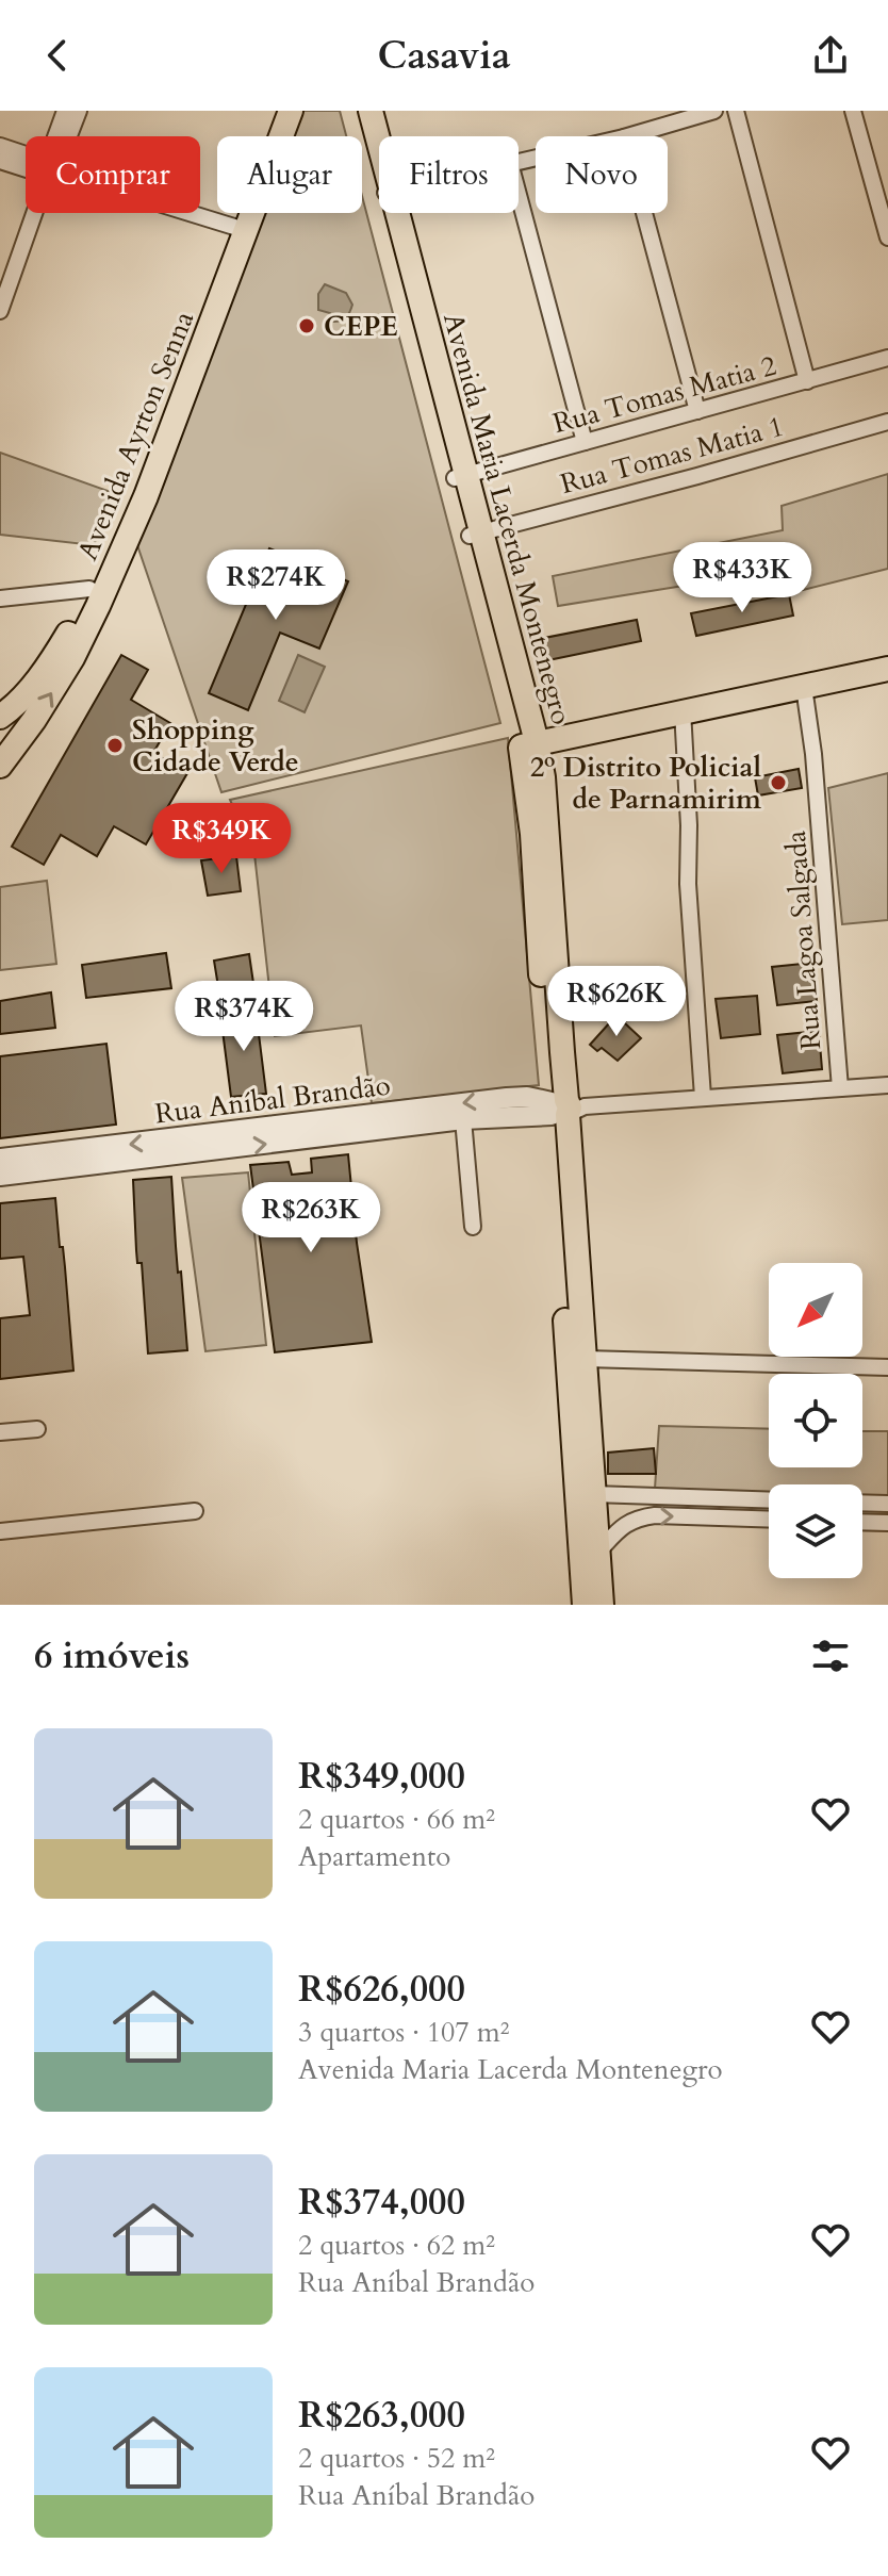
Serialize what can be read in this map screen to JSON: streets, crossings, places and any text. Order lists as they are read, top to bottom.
{
  "streets": {
    "main road": ["Avenida Ayrton Senna", "Avenida Maria Lacerda Montenegro"],
    "street": [
      "Rua Tomas Matia 2",
      "Rua Tomas Matia 1",
      "Rua Lagoa Salgada",
      "Rua Aníbal Brandão"
    ]
  },
  "crossings": [
    ["Rua Tomas Matia 2", "Avenida Maria Lacerda Montenegro"],
    ["Rua Tomas Matia 1", "Avenida Maria Lacerda Montenegro"],
    ["Avenida Maria Lacerda Montenegro", "Rua Aníbal Brandão"],
    ["Rua Lagoa Salgada", "Rua Aníbal Brandão"]
  ],
  "places": ["CEPE", "Shopping Cidade Verde", "2º Distrito Policial de Parnamirim"],
  "north": "bottom left",
  "page": {
    "header": "Casavia",
    "chip": [
      "Comprar",
      "Alugar",
      "Filtros",
      "Novo"
    ],
    "price": [
      "R$433K",
      "R$274K",
      "R$349K",
      "R$626K",
      "R$374K",
      "R$263K"
    ],
    "heading": "6 imóveis",
    "list": [
      {
        "name": "R$349,000",
        "note": "2 quartos · 66 m² · Apartamento"
      },
      {
        "name": "R$626,000",
        "note": "3 quartos · 107 m² · Avenida Maria Lacerda Montenegro"
      },
      {
        "name": "R$374,000",
        "note": "2 quartos · 62 m² · Rua Aníbal Brandão"
      },
      {
        "name": "R$263,000",
        "note": "2 quartos · 52 m² · Rua Aníbal Brandão"
      }
    ]
  }
}
